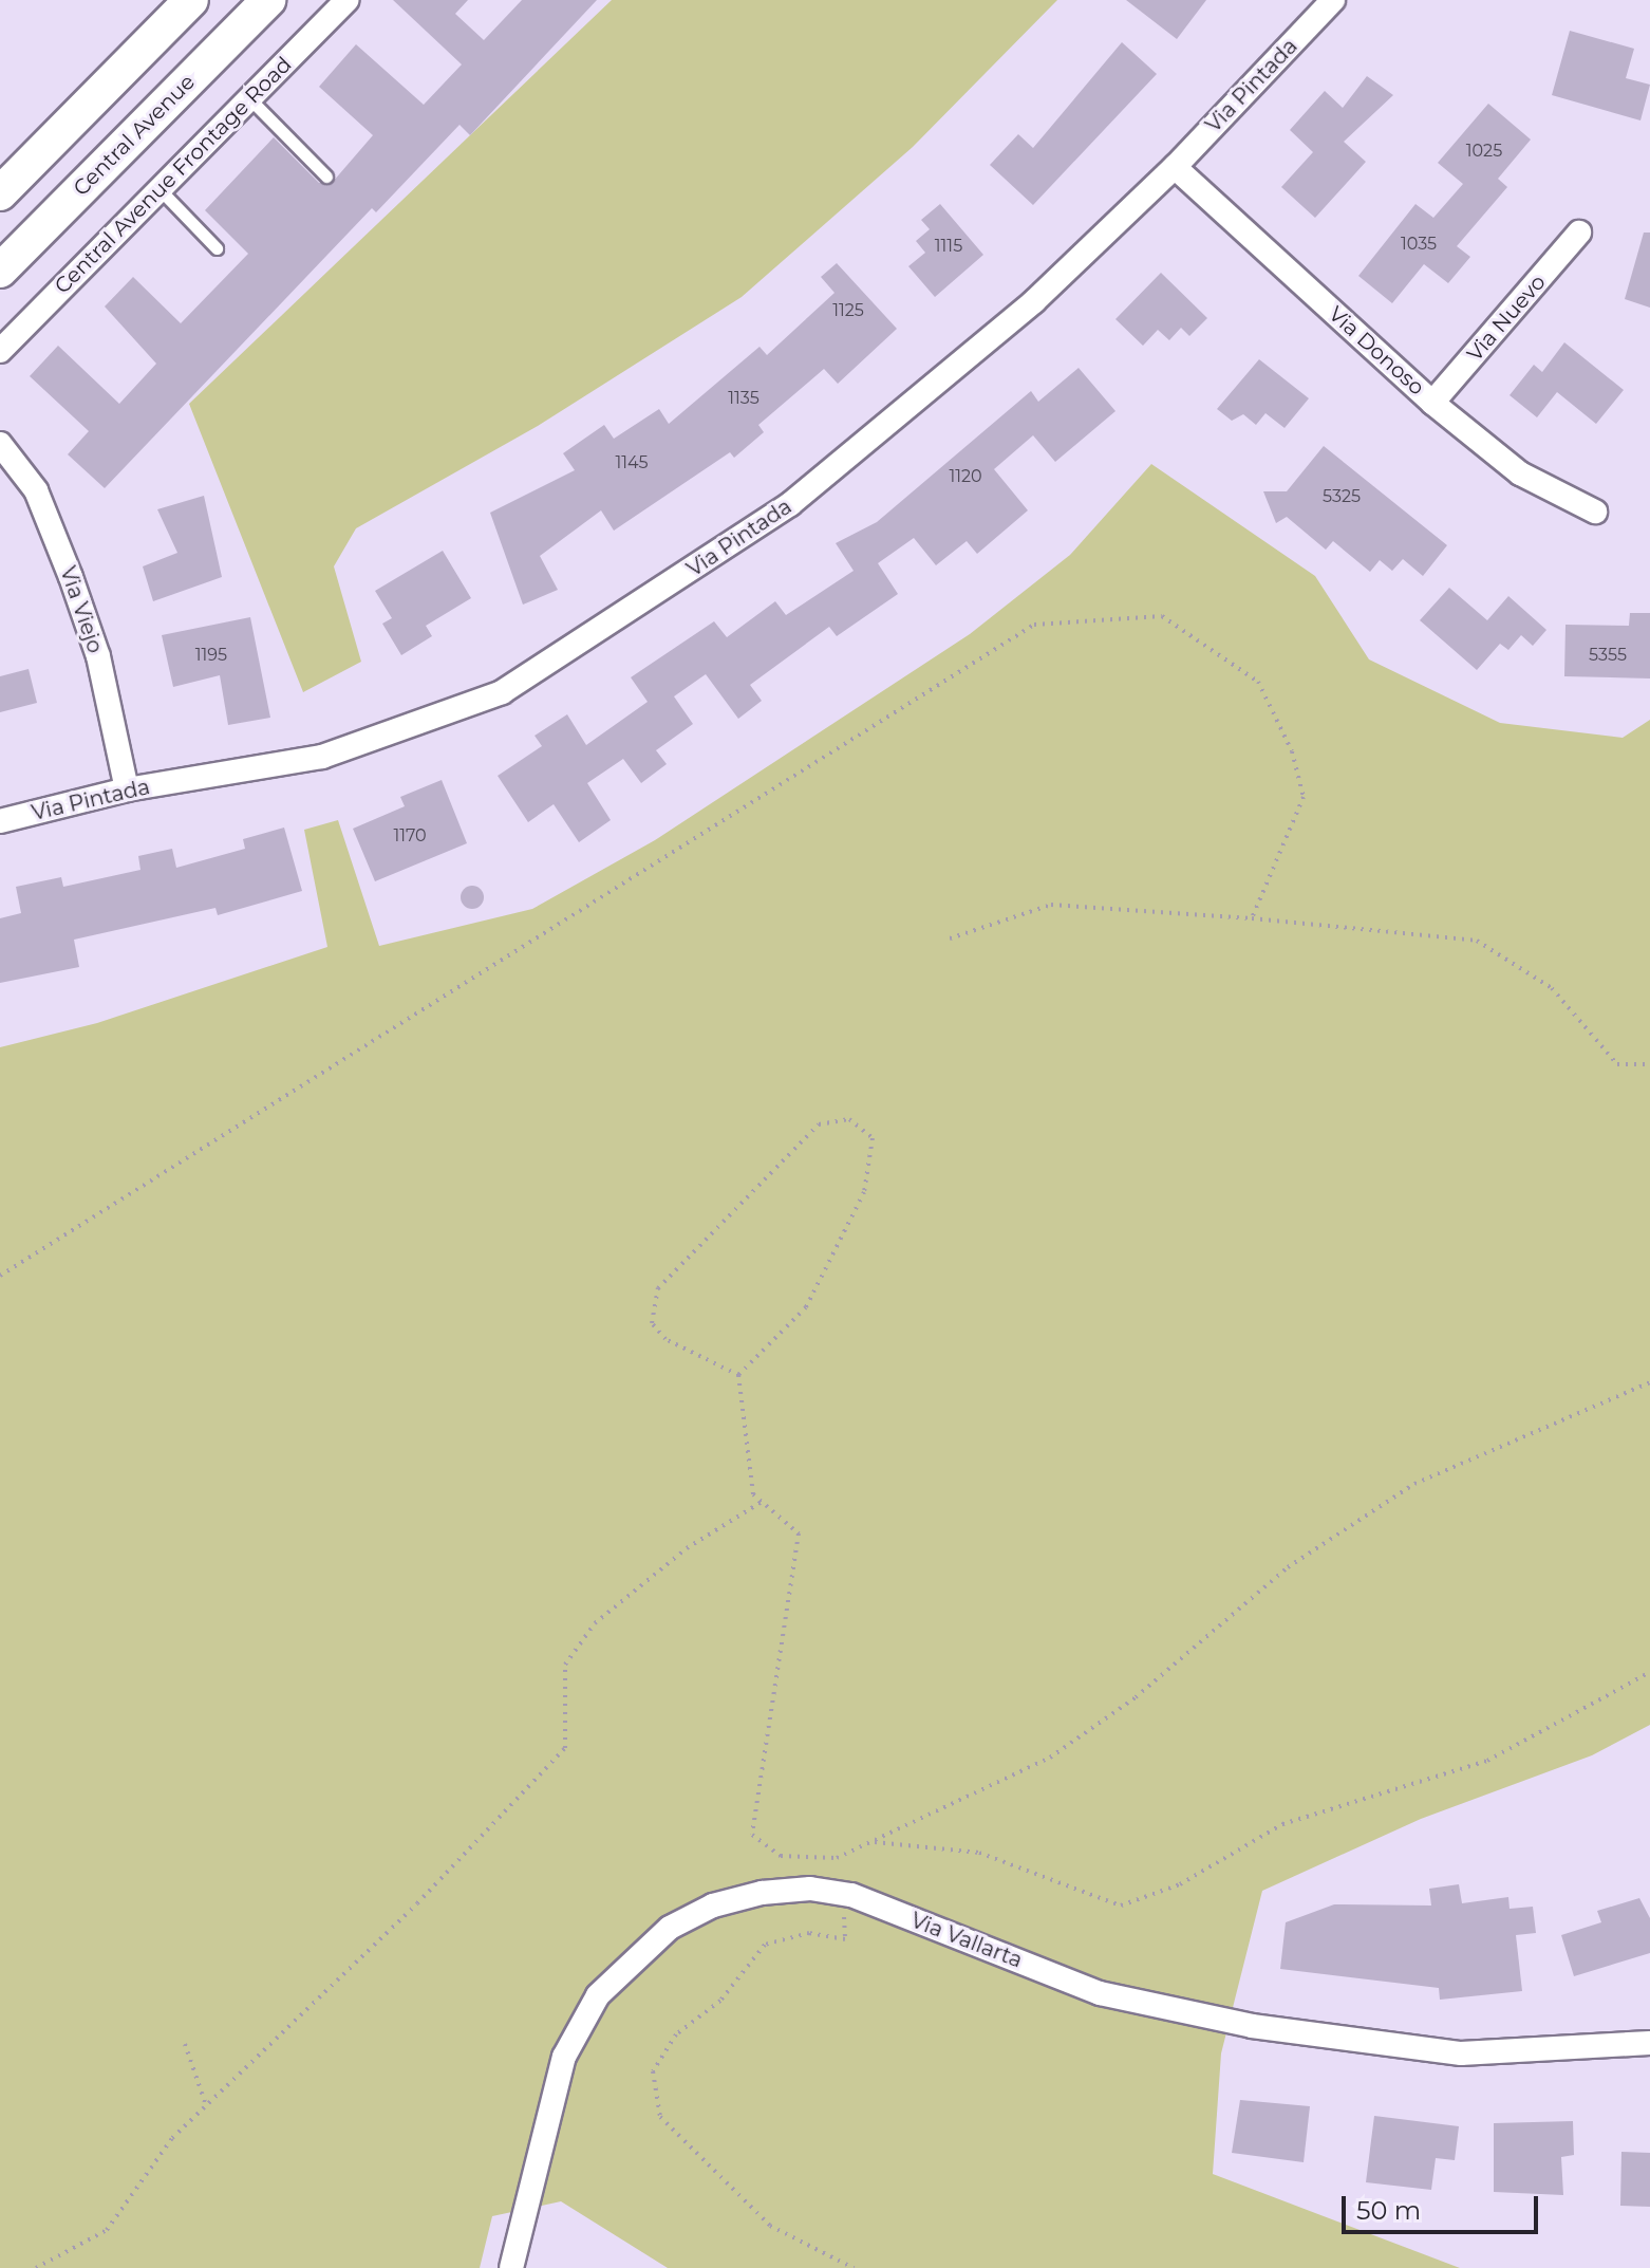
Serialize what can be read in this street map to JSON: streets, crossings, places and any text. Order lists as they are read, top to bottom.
{
  "streets": {
    "main road": ["Central Avenue"],
    "street": [
      "Via Pintada",
      "Central Avenue Frontage Road",
      "Via Nuevo",
      "Via Donoso",
      "Via Viejo",
      "Via Vallarta"
    ]
  },
  "crossings": [
    ["Via Pintada", "Via Donoso"],
    ["Via Pintada", "Via Viejo"],
    ["Via Nuevo", "Via Donoso"]
  ],
  "house_numbers": [
    "1025",
    "1035",
    "1115",
    "1125",
    "1135",
    "1145",
    "1120",
    "5325",
    "1195",
    "5355",
    "1170"
  ],
  "scale_bar": "50 m"
}
